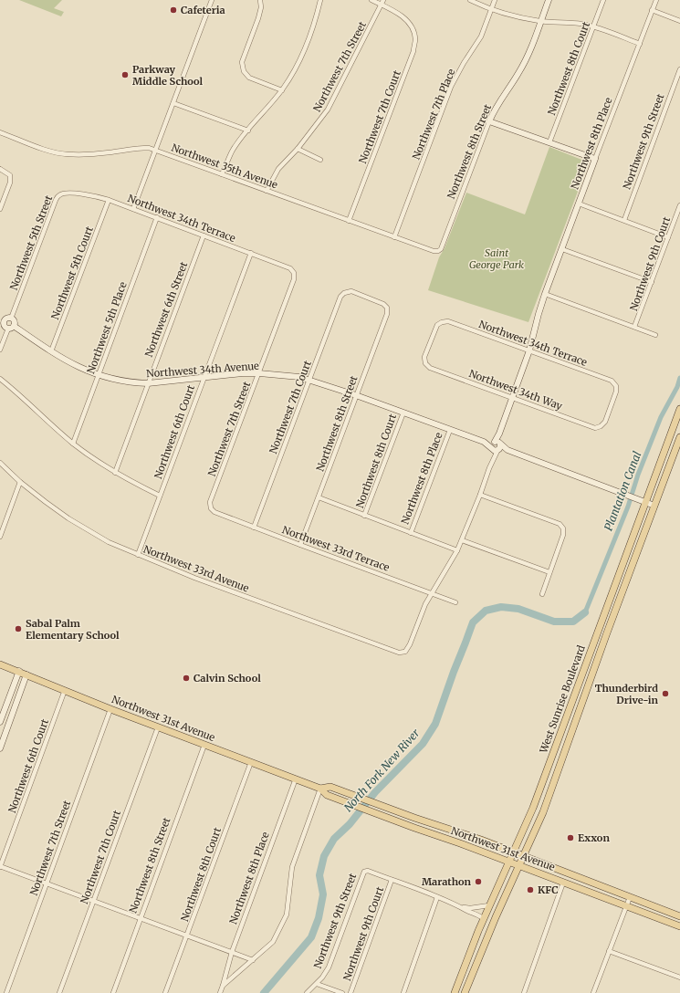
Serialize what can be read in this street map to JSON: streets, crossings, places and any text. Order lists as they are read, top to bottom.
{
  "streets": {
    "main road": ["West Sunrise Boulevard", "Northwest 31st Avenue"],
    "street": [
      "Northwest 7th Street",
      "Northwest 8th Court",
      "Northwest 7th Place",
      "Northwest 7th Court",
      "Northwest 9th Street",
      "Northwest 8th Place",
      "Northwest 8th Street",
      "Northwest 35th Avenue",
      "Northwest 34th Terrace",
      "Northwest 5th Street",
      "Northwest 9th Court",
      "Northwest 5th Court",
      "Northwest 6th Street",
      "Northwest 5th Place",
      "Northwest 34th Avenue",
      "Northwest 34th Way",
      "Northwest 6th Court",
      "Northwest 33rd Terrace",
      "Northwest 33rd Avenue"
    ]
  },
  "crossings": [
    ["Northwest 7th Street", "Northwest 7th Court"],
    ["Northwest 7th Street", "Northwest 35th Avenue"],
    ["Northwest 7th Street", "Northwest 34th Terrace"],
    ["Northwest 7th Street", "Northwest 34th Avenue"],
    ["Northwest 7th Street", "Northwest 33rd Terrace"],
    ["Northwest 7th Street", "Northwest 31st Avenue"],
    ["Northwest 8th Court", "Northwest 34th Avenue"],
    ["Northwest 8th Court", "Northwest 31st Avenue"],
    ["Northwest 7th Place", "Northwest 35th Avenue"],
    ["Northwest 7th Court", "Northwest 8th Street"],
    ["Northwest 7th Court", "Northwest 35th Avenue"],
    ["Northwest 7th Court", "Northwest 34th Avenue"],
    ["Northwest 7th Court", "Northwest 33rd Terrace"],
    ["Northwest 7th Court", "Northwest 31st Avenue"],
    ["Northwest 9th Street", "Northwest 9th Court"],
    ["Northwest 8th Place", "Northwest 34th Avenue"],
    ["Northwest 8th Place", "Northwest 31st Avenue"],
    ["Northwest 8th Street", "Northwest 35th Avenue"],
    ["Northwest 8th Street", "Northwest 34th Avenue"],
    ["Northwest 8th Street", "Northwest 33rd Terrace"],
    ["Northwest 8th Street", "Northwest 31st Avenue"],
    ["Northwest 34th Terrace", "Northwest 5th Street"],
    ["Northwest 34th Terrace", "Northwest 5th Court"],
    ["Northwest 34th Terrace", "Northwest 6th Street"],
    ["Northwest 34th Terrace", "Northwest 5th Place"],
    ["Northwest 34th Terrace", "Northwest 34th Way"],
    ["Northwest 34th Terrace", "Northwest 6th Court"],
    ["Northwest 5th Street", "Northwest 34th Avenue"],
    ["Northwest 5th Court", "Northwest 34th Avenue"],
    ["Northwest 6th Street", "Northwest 34th Avenue"],
    ["Northwest 5th Place", "Northwest 34th Avenue"],
    ["Northwest 34th Avenue", "Northwest 6th Court"],
    ["Northwest 6th Court", "Northwest 33rd Avenue"],
    ["Northwest 6th Court", "Northwest 31st Avenue"],
    ["Northwest 33rd Terrace", "Northwest 33rd Avenue"],
    ["West Sunrise Boulevard", "Northwest 31st Avenue"]
  ],
  "water": ["Plantation Canal", "North Fork New River"],
  "parks": ["Saint George Park"],
  "places": [
    "Cafeteria",
    "Parkway Middle School",
    "Sabal Palm Elementary School",
    "Calvin School",
    "Thunderbird Drive-in",
    "Exxon",
    "Marathon",
    "KFC"
  ]
}
